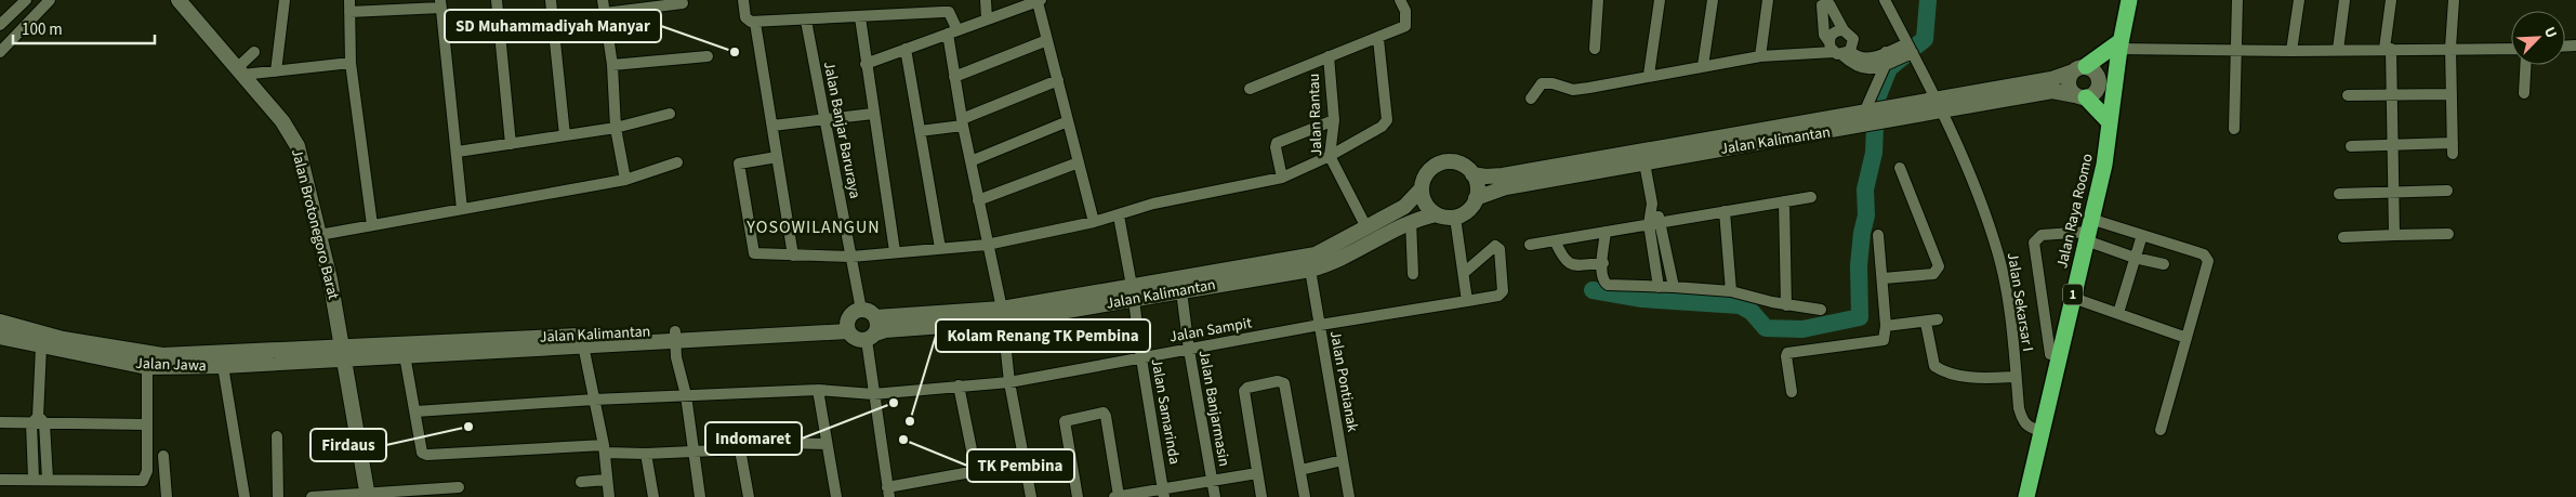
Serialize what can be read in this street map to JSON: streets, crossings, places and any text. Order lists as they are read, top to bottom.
{
  "streets": {
    "highway": ["Jalan Raya Roomo", "1"],
    "main road": ["Jalan Kalimantan", "Jalan Brotonegoro Barat", "Jalan Jawa"],
    "street": [
      "Jalan Rantau",
      "Jalan Banjar Baruraya",
      "Jalan Sekarsar I",
      "Jalan Sampit",
      "Jalan Pontianak",
      "Jalan Banjarmasin",
      "Jalan Samarinda"
    ]
  },
  "crossings": [
    ["Jalan Rantau", "Jalan Kalimantan"],
    ["Jalan Banjar Baruraya", "Jalan Kalimantan"],
    ["Jalan Kalimantan", "Jalan Raya Roomo"],
    ["Jalan Kalimantan", "Jalan Brotonegoro Barat"],
    ["Jalan Kalimantan", "1"],
    ["Jalan Kalimantan", "Jalan Sekarsar I"],
    ["Jalan Kalimantan", "Jalan Jawa"],
    ["Jalan Kalimantan", "Jalan Pontianak"],
    ["Jalan Kalimantan", "Jalan Banjarmasin"],
    ["Jalan Kalimantan", "Jalan Samarinda"],
    ["Jalan Raya Roomo", "1"],
    ["Jalan Raya Roomo", "Jalan Sekarsar I"],
    ["Jalan Brotonegoro Barat", "Jalan Jawa"],
    ["Jalan Sampit", "Jalan Pontianak"],
    ["Jalan Sampit", "Jalan Banjarmasin"],
    ["Jalan Sampit", "Jalan Samarinda"]
  ],
  "districts": ["YOSOWILANGUN"],
  "places": [
    "SD Muhammadiyah Manyar",
    "Indomaret",
    "Kolam Renang TK Pembina",
    "Firdaus",
    "TK Pembina"
  ],
  "scale_bar": "100 m",
  "north": "top right"
}
